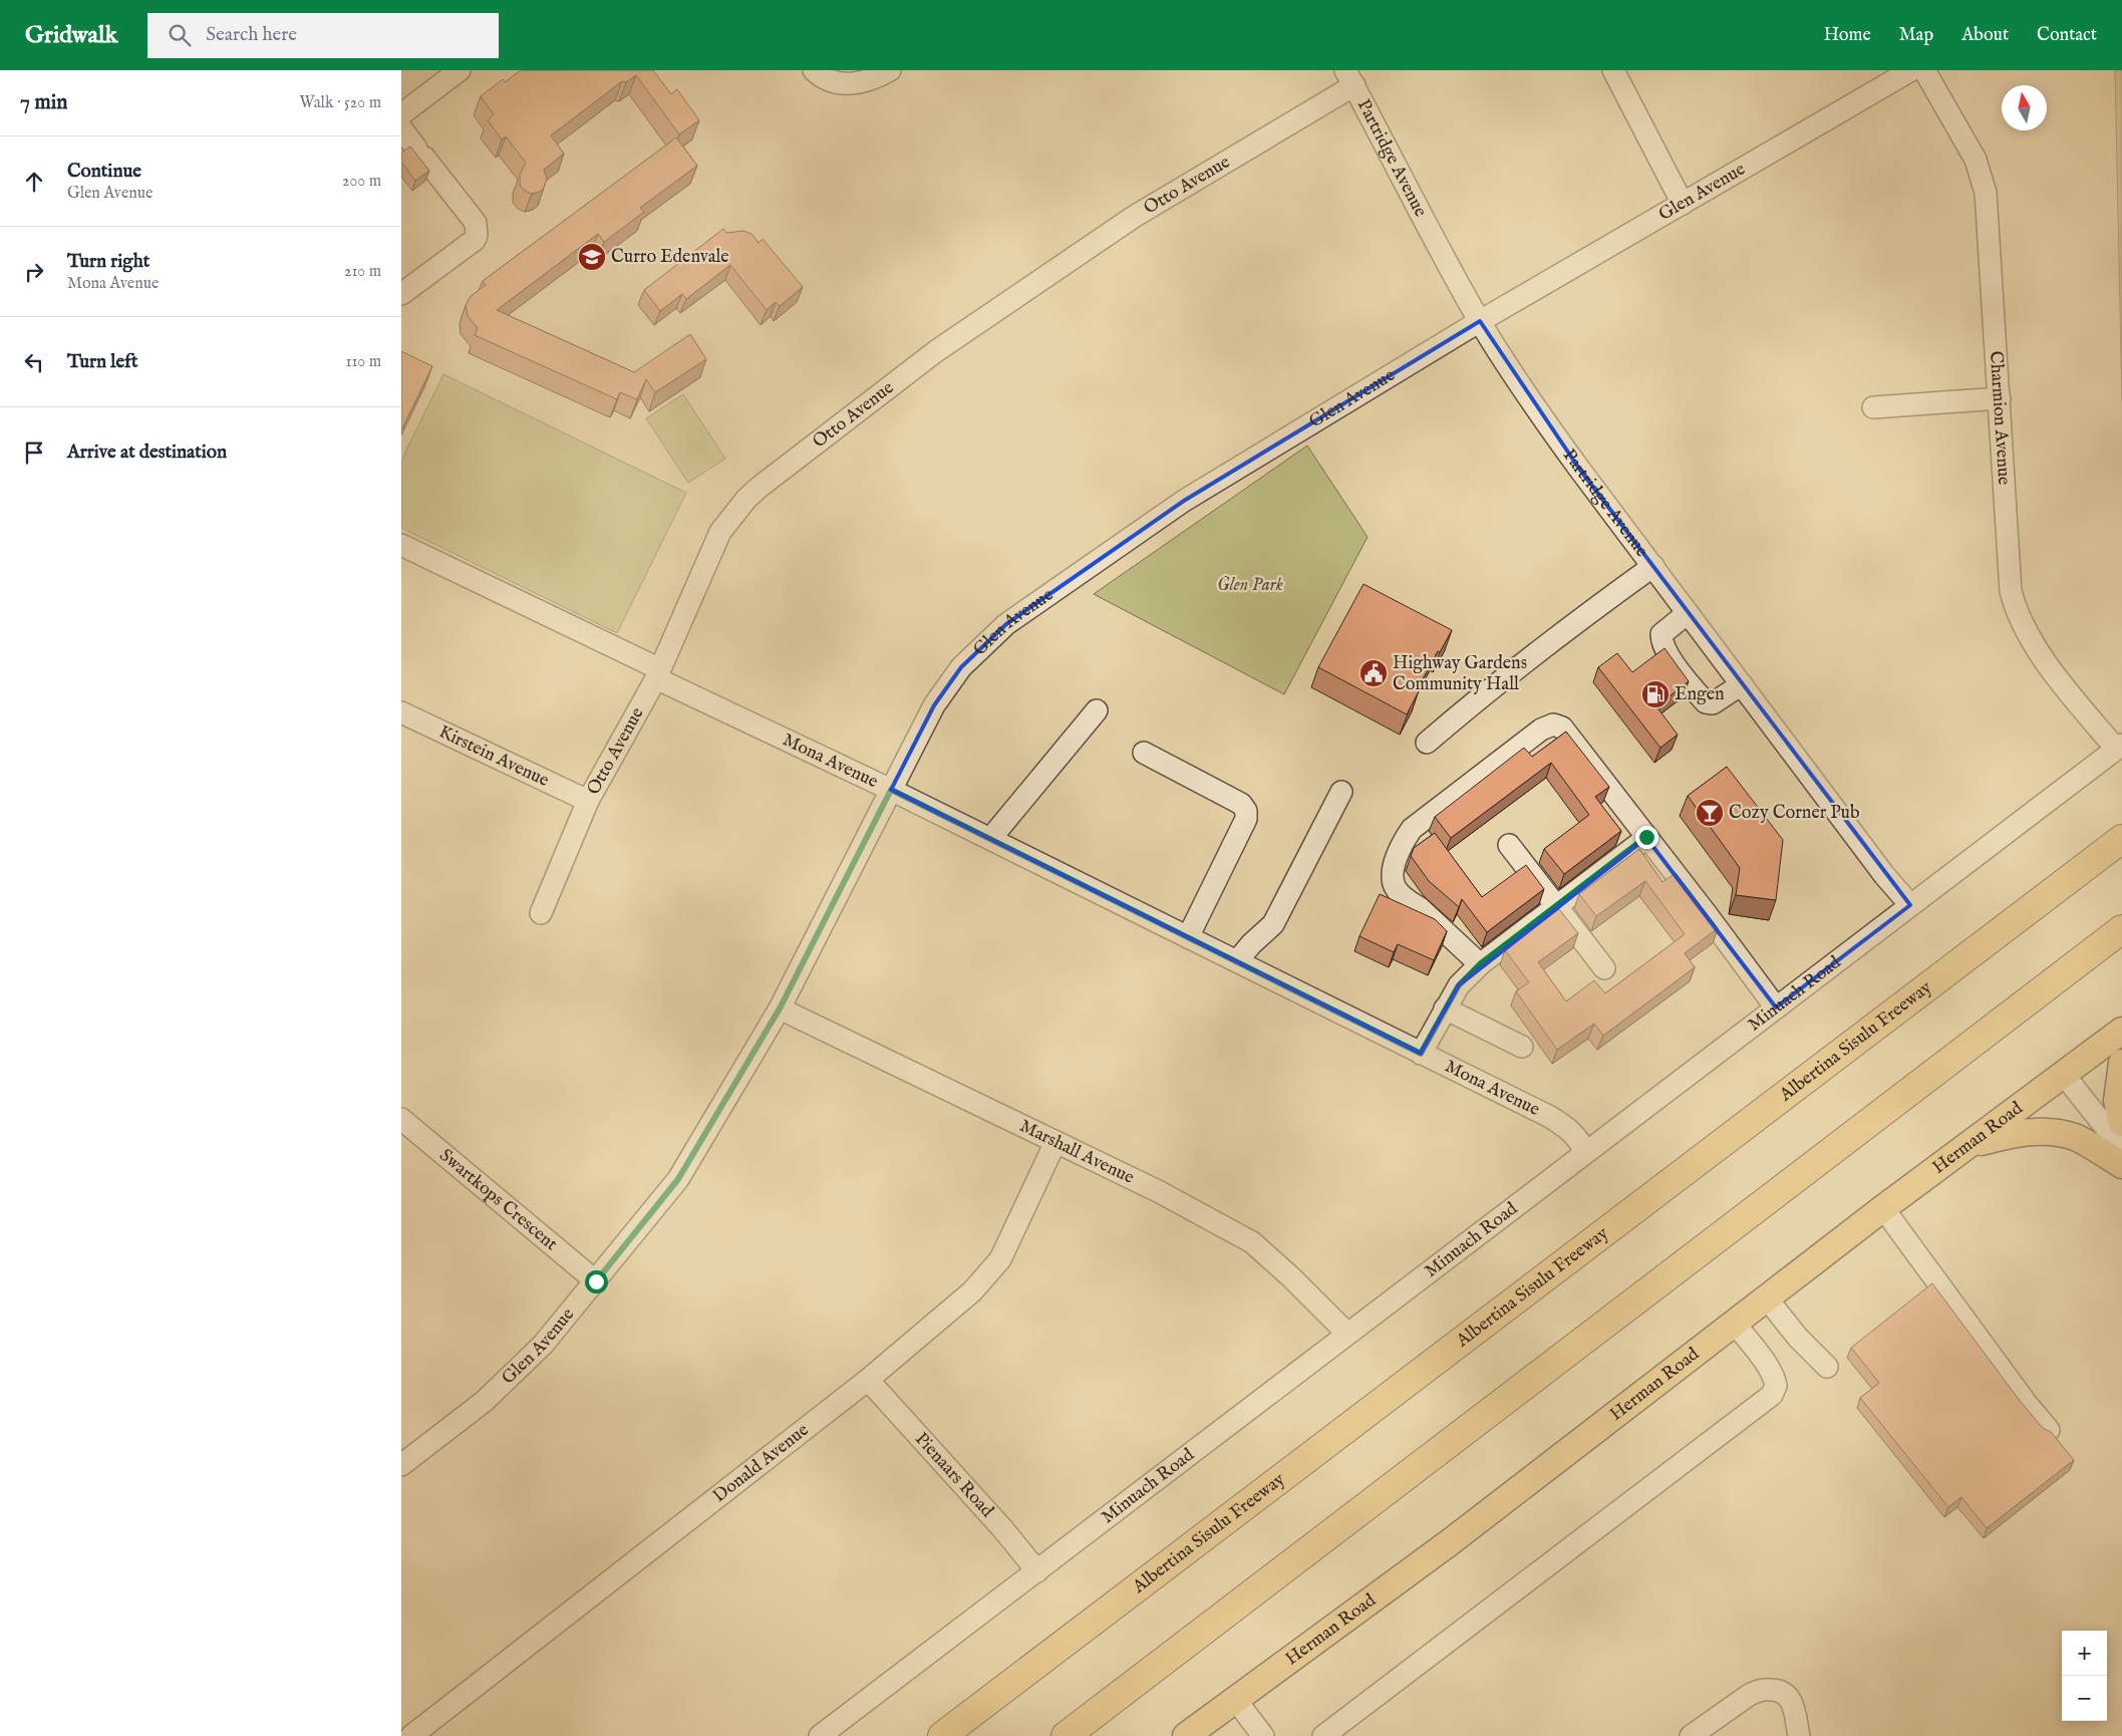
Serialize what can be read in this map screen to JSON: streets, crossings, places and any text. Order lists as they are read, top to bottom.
{
  "streets": {
    "highway": ["Albertina Sisulu Freeway"],
    "main road": ["Herman Road"],
    "street": [
      "Partridge Avenue",
      "Otto Avenue",
      "Glen Avenue",
      "Charmion Avenue",
      "Kirstein Avenue",
      "Mona Avenue",
      "Minuach Road",
      "Marshall Avenue",
      "Swartkops Crescent",
      "Donald Avenue",
      "Pienaars Road"
    ]
  },
  "crossings": [
    ["Partridge Avenue", "Otto Avenue"],
    ["Partridge Avenue", "Glen Avenue"],
    ["Partridge Avenue", "Minuach Road"],
    ["Otto Avenue", "Kirstein Avenue"],
    ["Otto Avenue", "Mona Avenue"],
    ["Glen Avenue", "Mona Avenue"],
    ["Glen Avenue", "Marshall Avenue"],
    ["Glen Avenue", "Swartkops Crescent"],
    ["Charmion Avenue", "Minuach Road"],
    ["Mona Avenue", "Minuach Road"],
    ["Minuach Road", "Marshall Avenue"],
    ["Minuach Road", "Pienaars Road"],
    ["Marshall Avenue", "Donald Avenue"],
    ["Donald Avenue", "Pienaars Road"]
  ],
  "parks": ["Glen Park"],
  "places": {
    "school or university": ["Curro Edenvale"],
    "public building": ["Highway Gardens Community Hall"],
    "fuel station": ["Engen"],
    "bar": ["Cozy Corner Pub"]
  },
  "north": "top",
  "page": {
    "header": "Gridwalk",
    "search": "Search here",
    "nav": [
      "Home",
      "Map",
      "About",
      "Contact"
    ],
    "heading": ["7 min", "Walk · 520 m"],
    "list": [
      ["Continue", "Glen Avenue", "200 m"],
      ["Turn right", "Mona Avenue", "210 m"],
      ["Turn left", "110 m"],
      "Arrive at destination"
    ],
    "map_buttons": ["+", "−"]
  }
}
